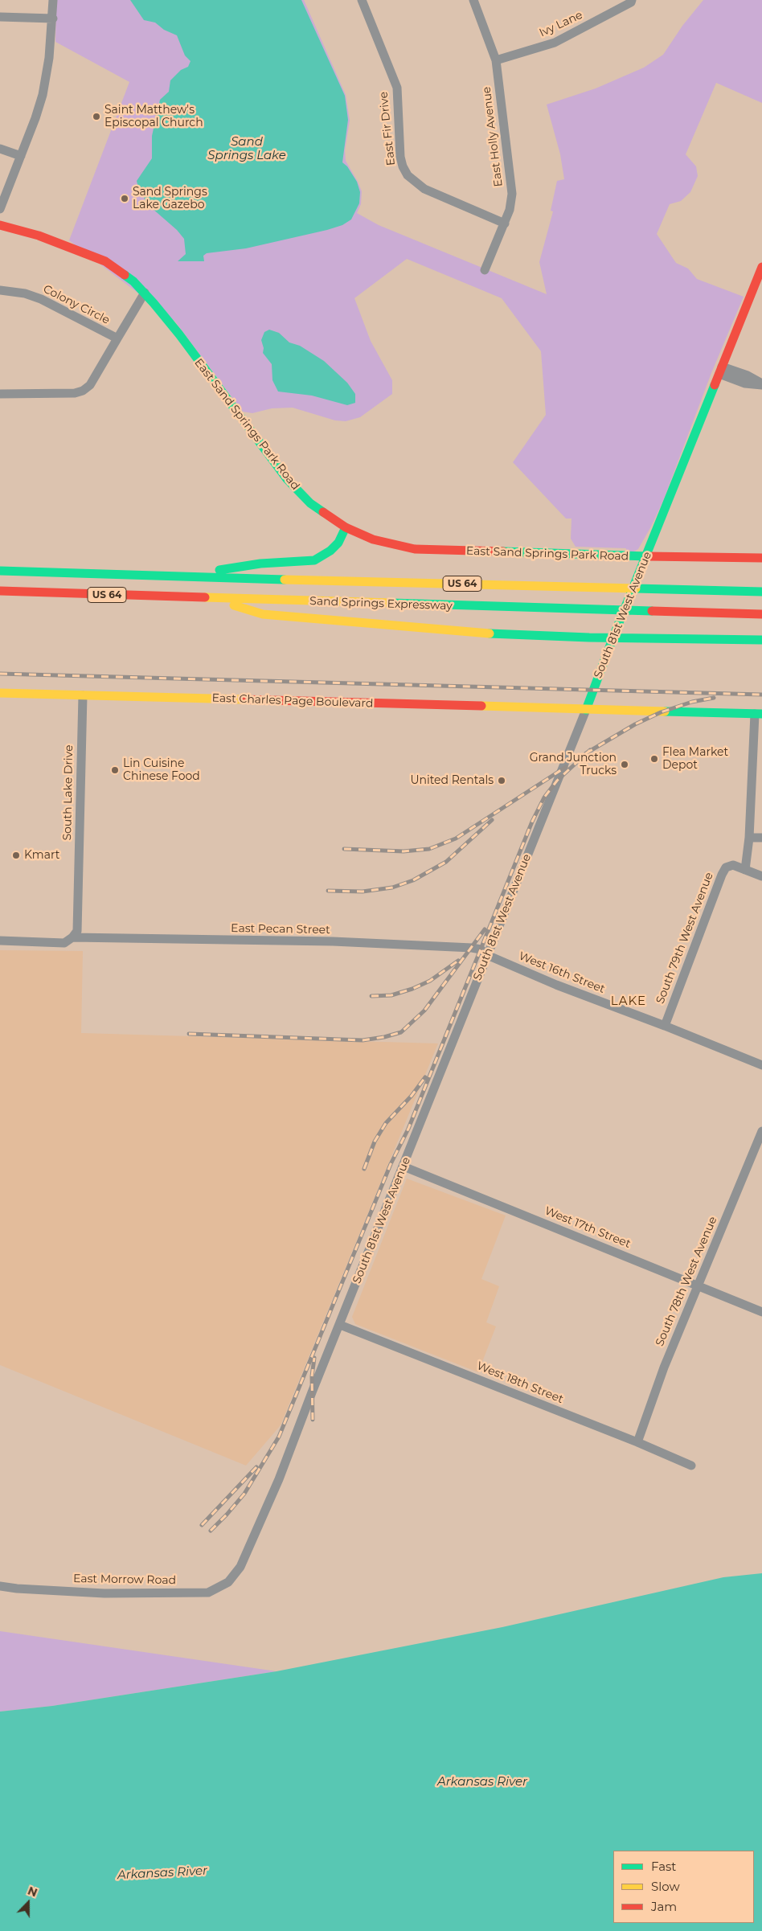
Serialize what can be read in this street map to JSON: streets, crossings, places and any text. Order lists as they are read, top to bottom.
{
  "streets": {
    "main road": [
      "East Sand Springs Park Road",
      "US 64",
      "Sand Springs Expressway",
      "South 81st West Avenue",
      "East Charles Page Boulevard"
    ],
    "street": [
      "Ivy Lane",
      "East Fir Drive",
      "East Holly Avenue",
      "Colony Circle",
      "South Lake Drive",
      "East Pecan Street",
      "South 79th West Avenue",
      "West 16th Street",
      "West 17th Street",
      "South 78th West Avenue",
      "West 18th Street",
      "East Morrow Road"
    ]
  },
  "crossings": [
    ["Ivy Lane", "East Holly Avenue"],
    ["East Fir Drive", "East Holly Avenue"],
    ["Colony Circle", "East Sand Springs Park Road"],
    ["East Sand Springs Park Road", "South 81st West Avenue"],
    ["South 81st West Avenue", "East Charles Page Boulevard"],
    ["South 81st West Avenue", "East Pecan Street"],
    ["South 81st West Avenue", "West 16th Street"],
    ["South 81st West Avenue", "West 17th Street"],
    ["South 81st West Avenue", "West 18th Street"],
    ["South 81st West Avenue", "East Morrow Road"],
    ["East Charles Page Boulevard", "South Lake Drive"],
    ["South Lake Drive", "East Pecan Street"],
    ["East Pecan Street", "West 16th Street"],
    ["South 79th West Avenue", "West 16th Street"],
    ["West 17th Street", "South 78th West Avenue"],
    ["South 78th West Avenue", "West 18th Street"]
  ],
  "districts": ["LAKE"],
  "water": ["Sand Springs Lake", "Arkansas River"],
  "places": [
    "Saint Matthew's Episcopal Church",
    "Sand Springs Lake Gazebo",
    "Flea Market Depot",
    "Grand Junction Trucks",
    "Lin Cuisine Chinese Food",
    "United Rentals",
    "Kmart"
  ],
  "legend": ["Fast", "Slow", "Jam"],
  "north": "top"
}
